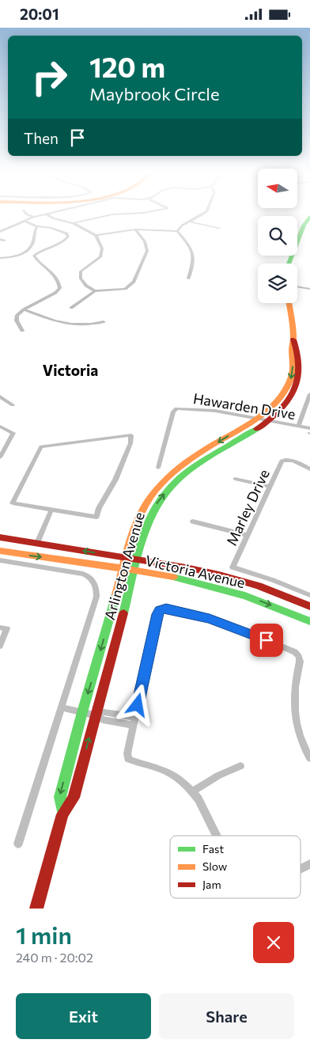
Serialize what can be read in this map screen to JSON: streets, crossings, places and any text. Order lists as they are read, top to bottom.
{
  "streets": {
    "main road": ["Arlington Avenue", "Victoria Avenue"],
    "street": ["Hawarden Drive", "Marley Drive"]
  },
  "crossings": [
    ["Hawarden Drive", "Arlington Avenue"],
    ["Arlington Avenue", "Victoria Avenue"]
  ],
  "districts": ["Victoria"],
  "legend": ["Fast", "Slow", "Jam"],
  "north": "left",
  "page": {
    "status": "20:01",
    "turn": ["120 m", "Maybrook Circle"],
    "then": "Then",
    "heading": ["1 min", "240 m · 20:02"],
    "buttons": ["Exit", "Share"]
  }
}
